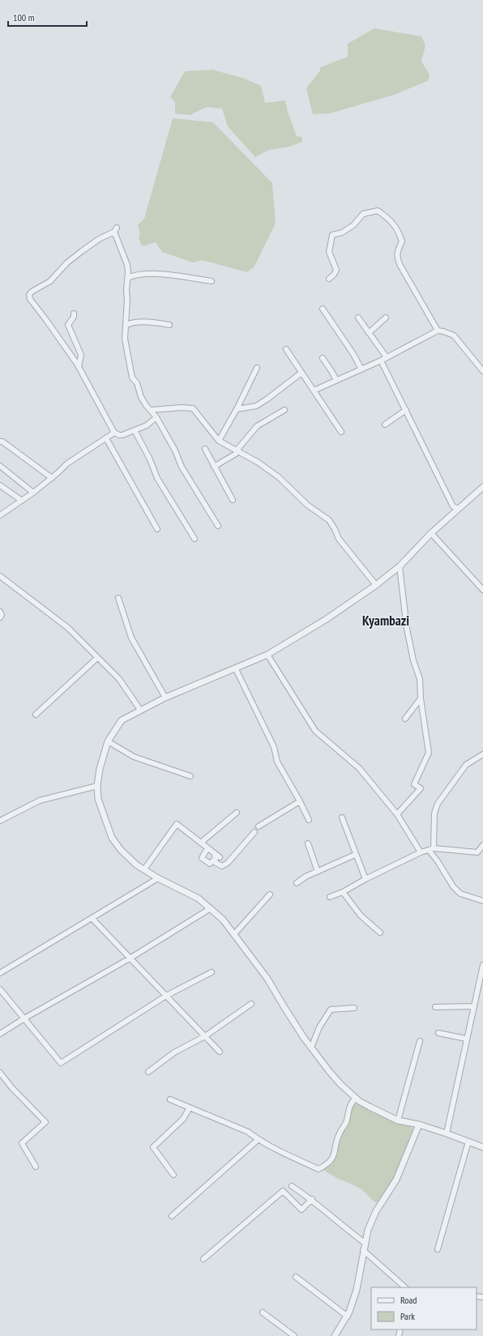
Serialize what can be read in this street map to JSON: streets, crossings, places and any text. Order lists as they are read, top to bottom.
{
  "districts": ["Kyambazi"],
  "legend": ["Road", "Park"],
  "scale_bar": "100 m"
}
